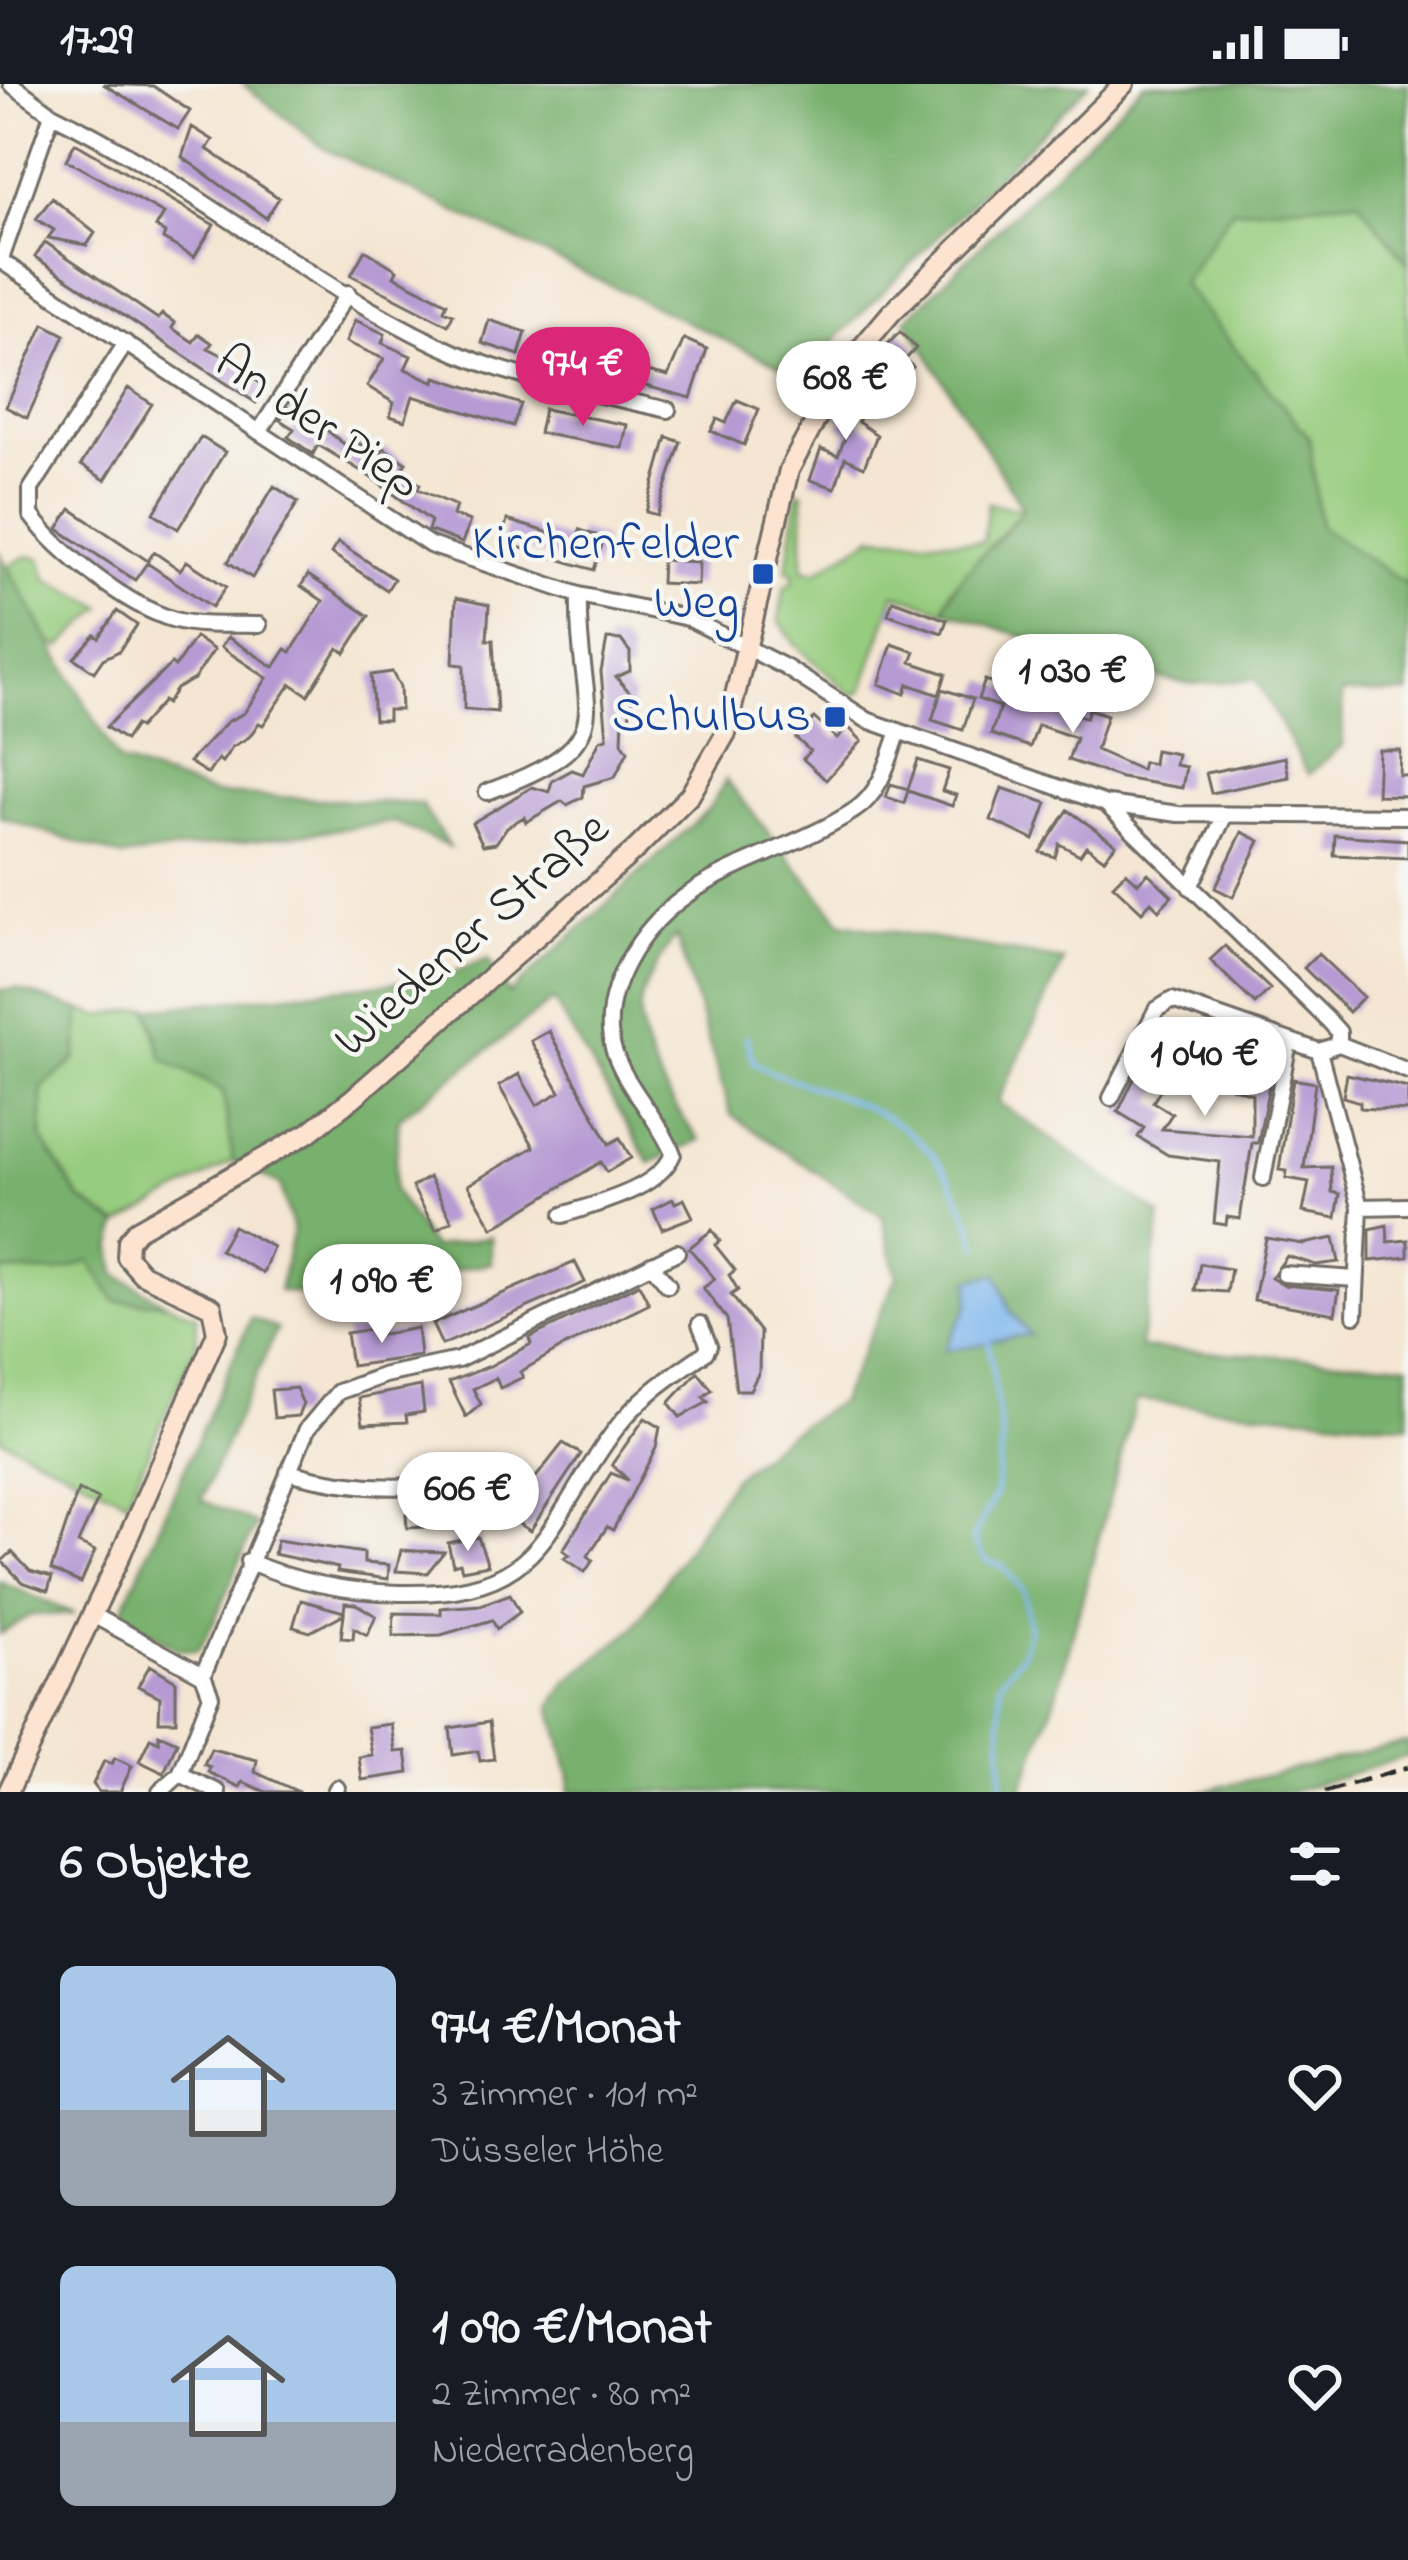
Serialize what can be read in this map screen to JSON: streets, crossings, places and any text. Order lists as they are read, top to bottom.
{
  "streets": {
    "main road": ["Wiedener Straße"],
    "street": ["An der Piep"]
  },
  "crossings": [
    ["An der Piep", "Wiedener Straße"]
  ],
  "places": {
    "transit": ["Kirchenfelder Weg", "Schulbus"]
  },
  "page": {
    "status": "17:29",
    "price": [
      "974 €",
      "608 €",
      "1 030 €",
      "1 040 €",
      "1 090 €",
      "606 €"
    ],
    "heading": "6 Objekte",
    "list": [
      {
        "name": "974 €/Monat",
        "note": "3 Zimmer · 101 m² · Düsseler Höhe"
      },
      {
        "name": "1 090 €/Monat",
        "note": "2 Zimmer · 80 m² · Niederradenberg"
      }
    ]
  }
}
